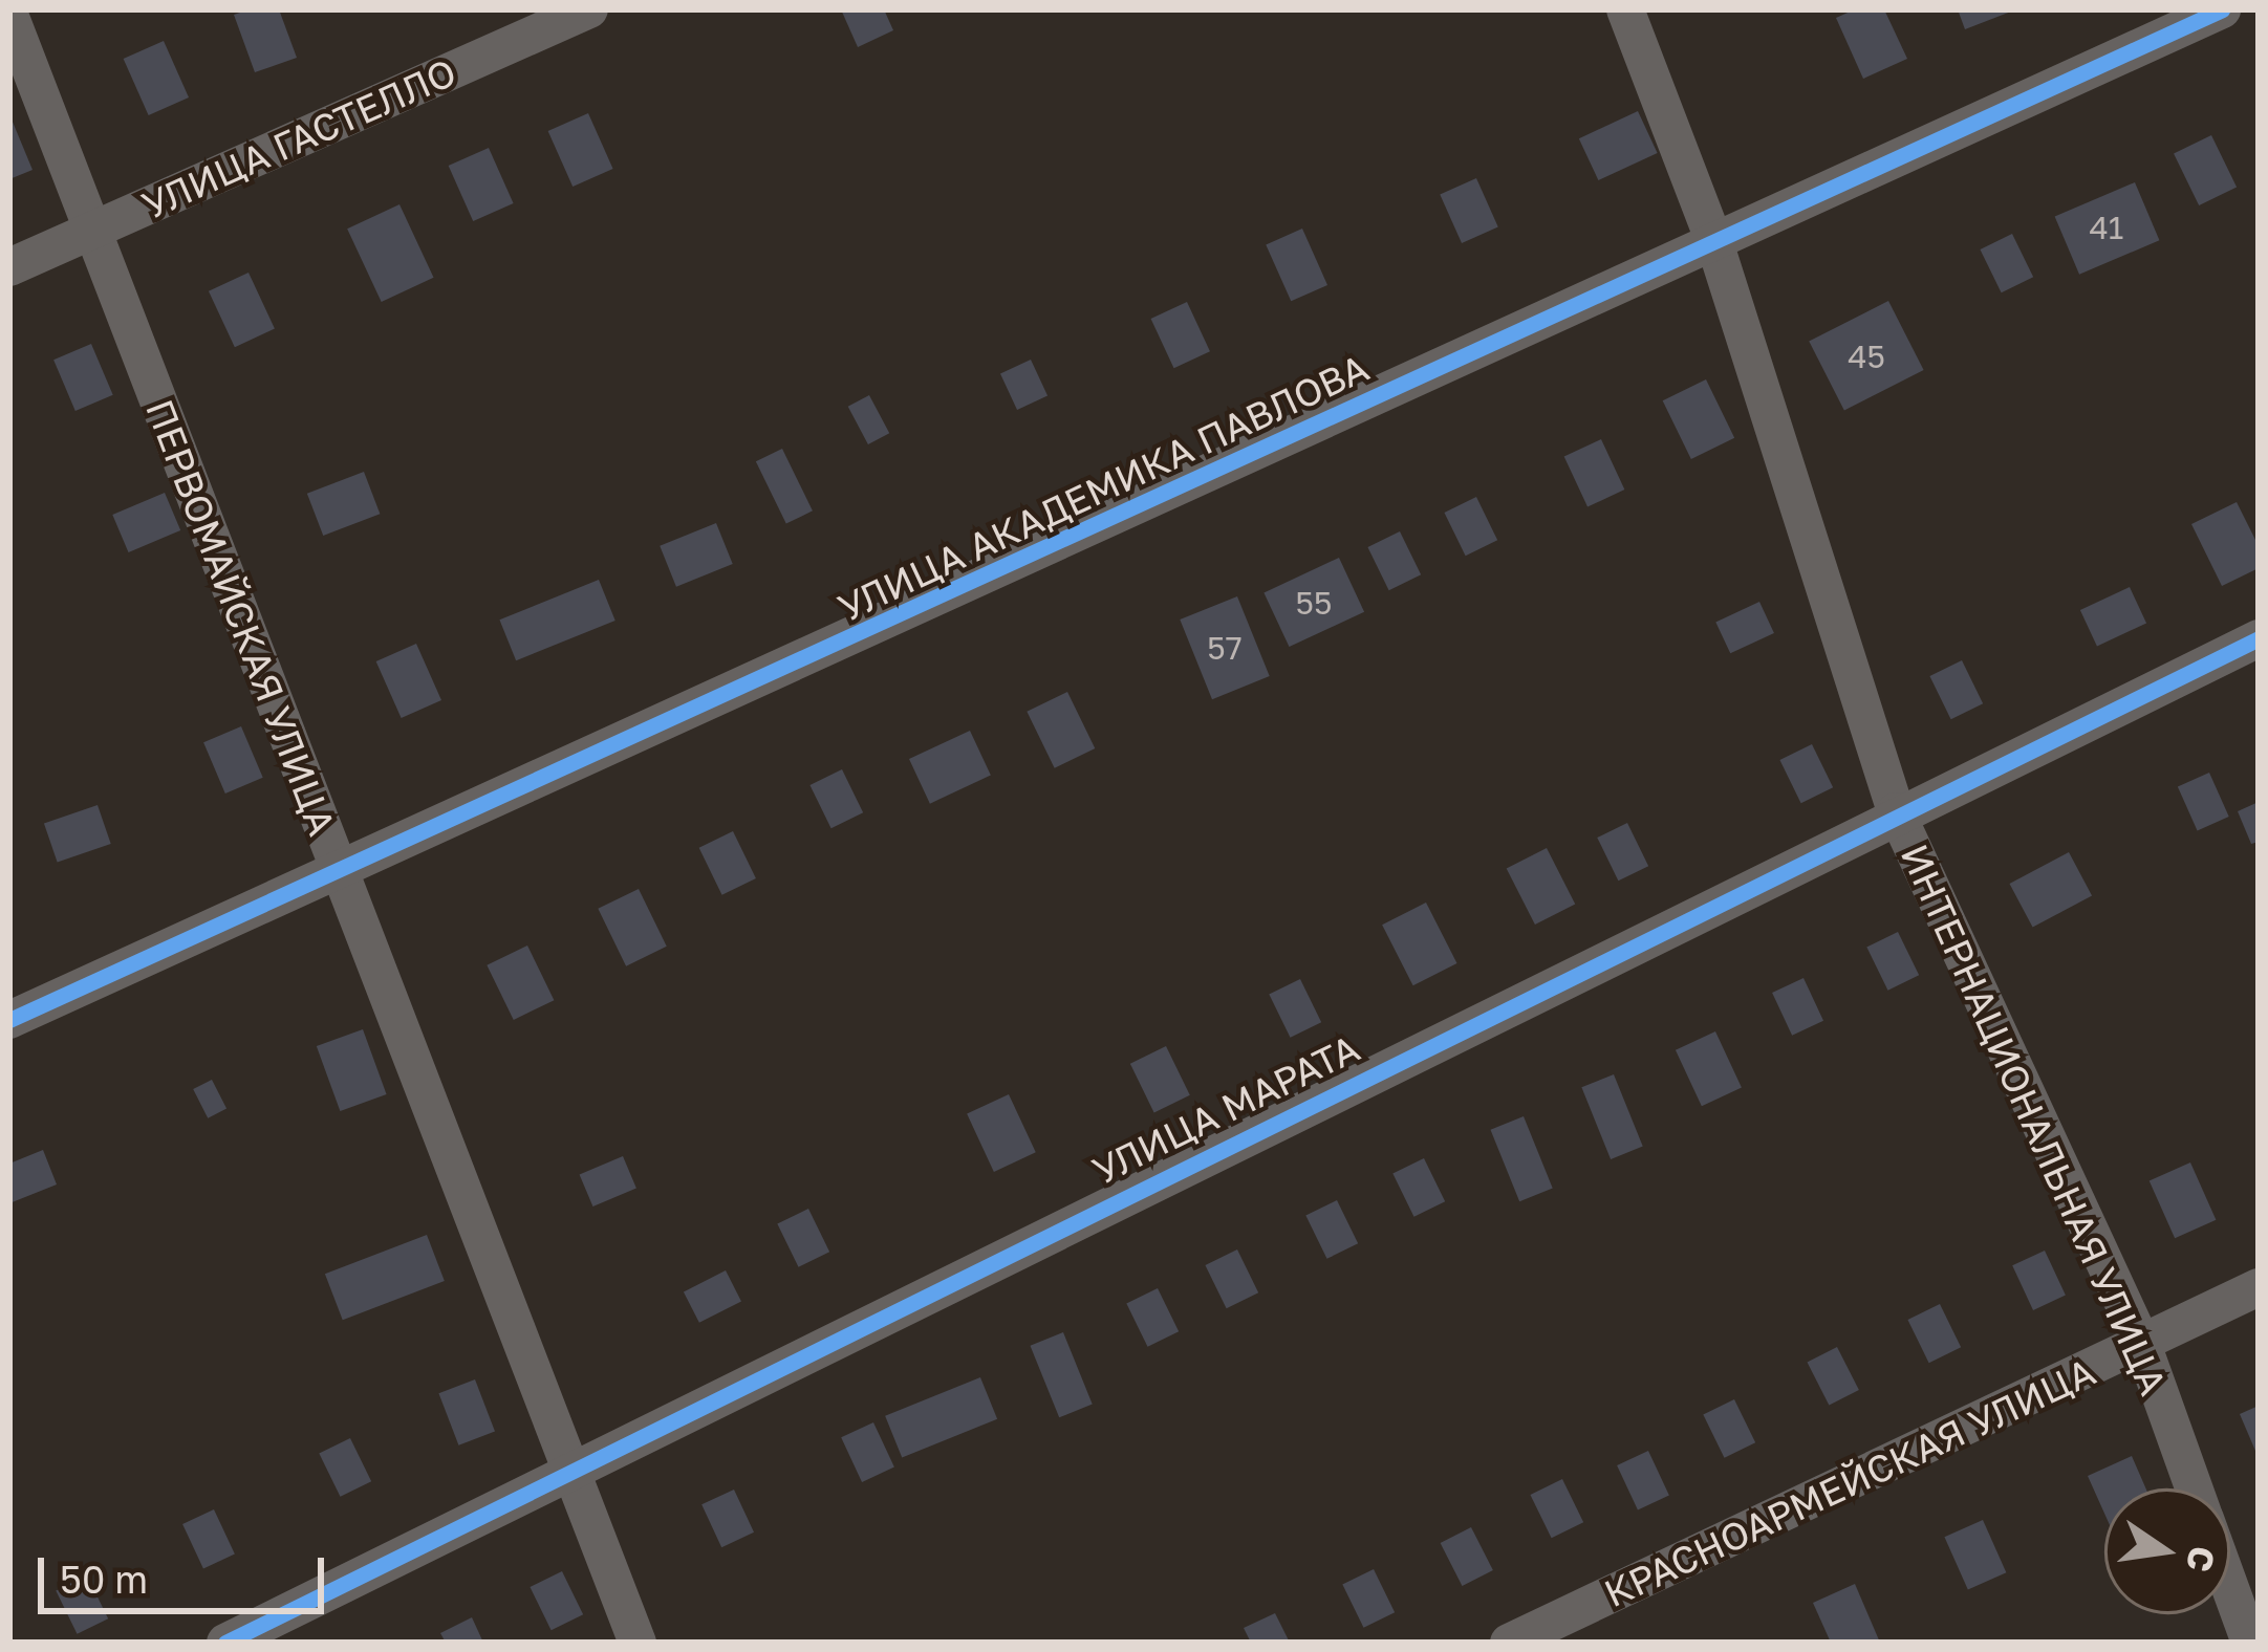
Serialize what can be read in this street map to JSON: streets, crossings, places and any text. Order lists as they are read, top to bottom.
{
  "streets": {
    "street": [
      "УЛИЦА ГАСТЕЛЛО",
      "УЛИЦА АКАДЕМИКА ПАВЛОВА",
      "ПЕРВОМАЙСКАЯ УЛИЦА",
      "УЛИЦА МАРАТА",
      "ИНТЕРНАЦИОНАЛЬНАЯ УЛИЦА",
      "КРАСНОАРМЕЙСКАЯ УЛИЦА"
    ]
  },
  "crossings": [
    ["УЛИЦА ГАСТЕЛЛО", "ПЕРВОМАЙСКАЯ УЛИЦА"],
    ["УЛИЦА АКАДЕМИКА ПАВЛОВА", "ПЕРВОМАЙСКАЯ УЛИЦА"],
    ["УЛИЦА АКАДЕМИКА ПАВЛОВА", "ИНТЕРНАЦИОНАЛЬНАЯ УЛИЦА"],
    ["ПЕРВОМАЙСКАЯ УЛИЦА", "УЛИЦА МАРАТА"],
    ["УЛИЦА МАРАТА", "ИНТЕРНАЦИОНАЛЬНАЯ УЛИЦА"],
    ["ИНТЕРНАЦИОНАЛЬНАЯ УЛИЦА", "КРАСНОАРМЕЙСКАЯ УЛИЦА"]
  ],
  "house_numbers": [
    "41",
    "45",
    "55",
    "57"
  ],
  "scale_bar": "50 m",
  "north": "right"
}
